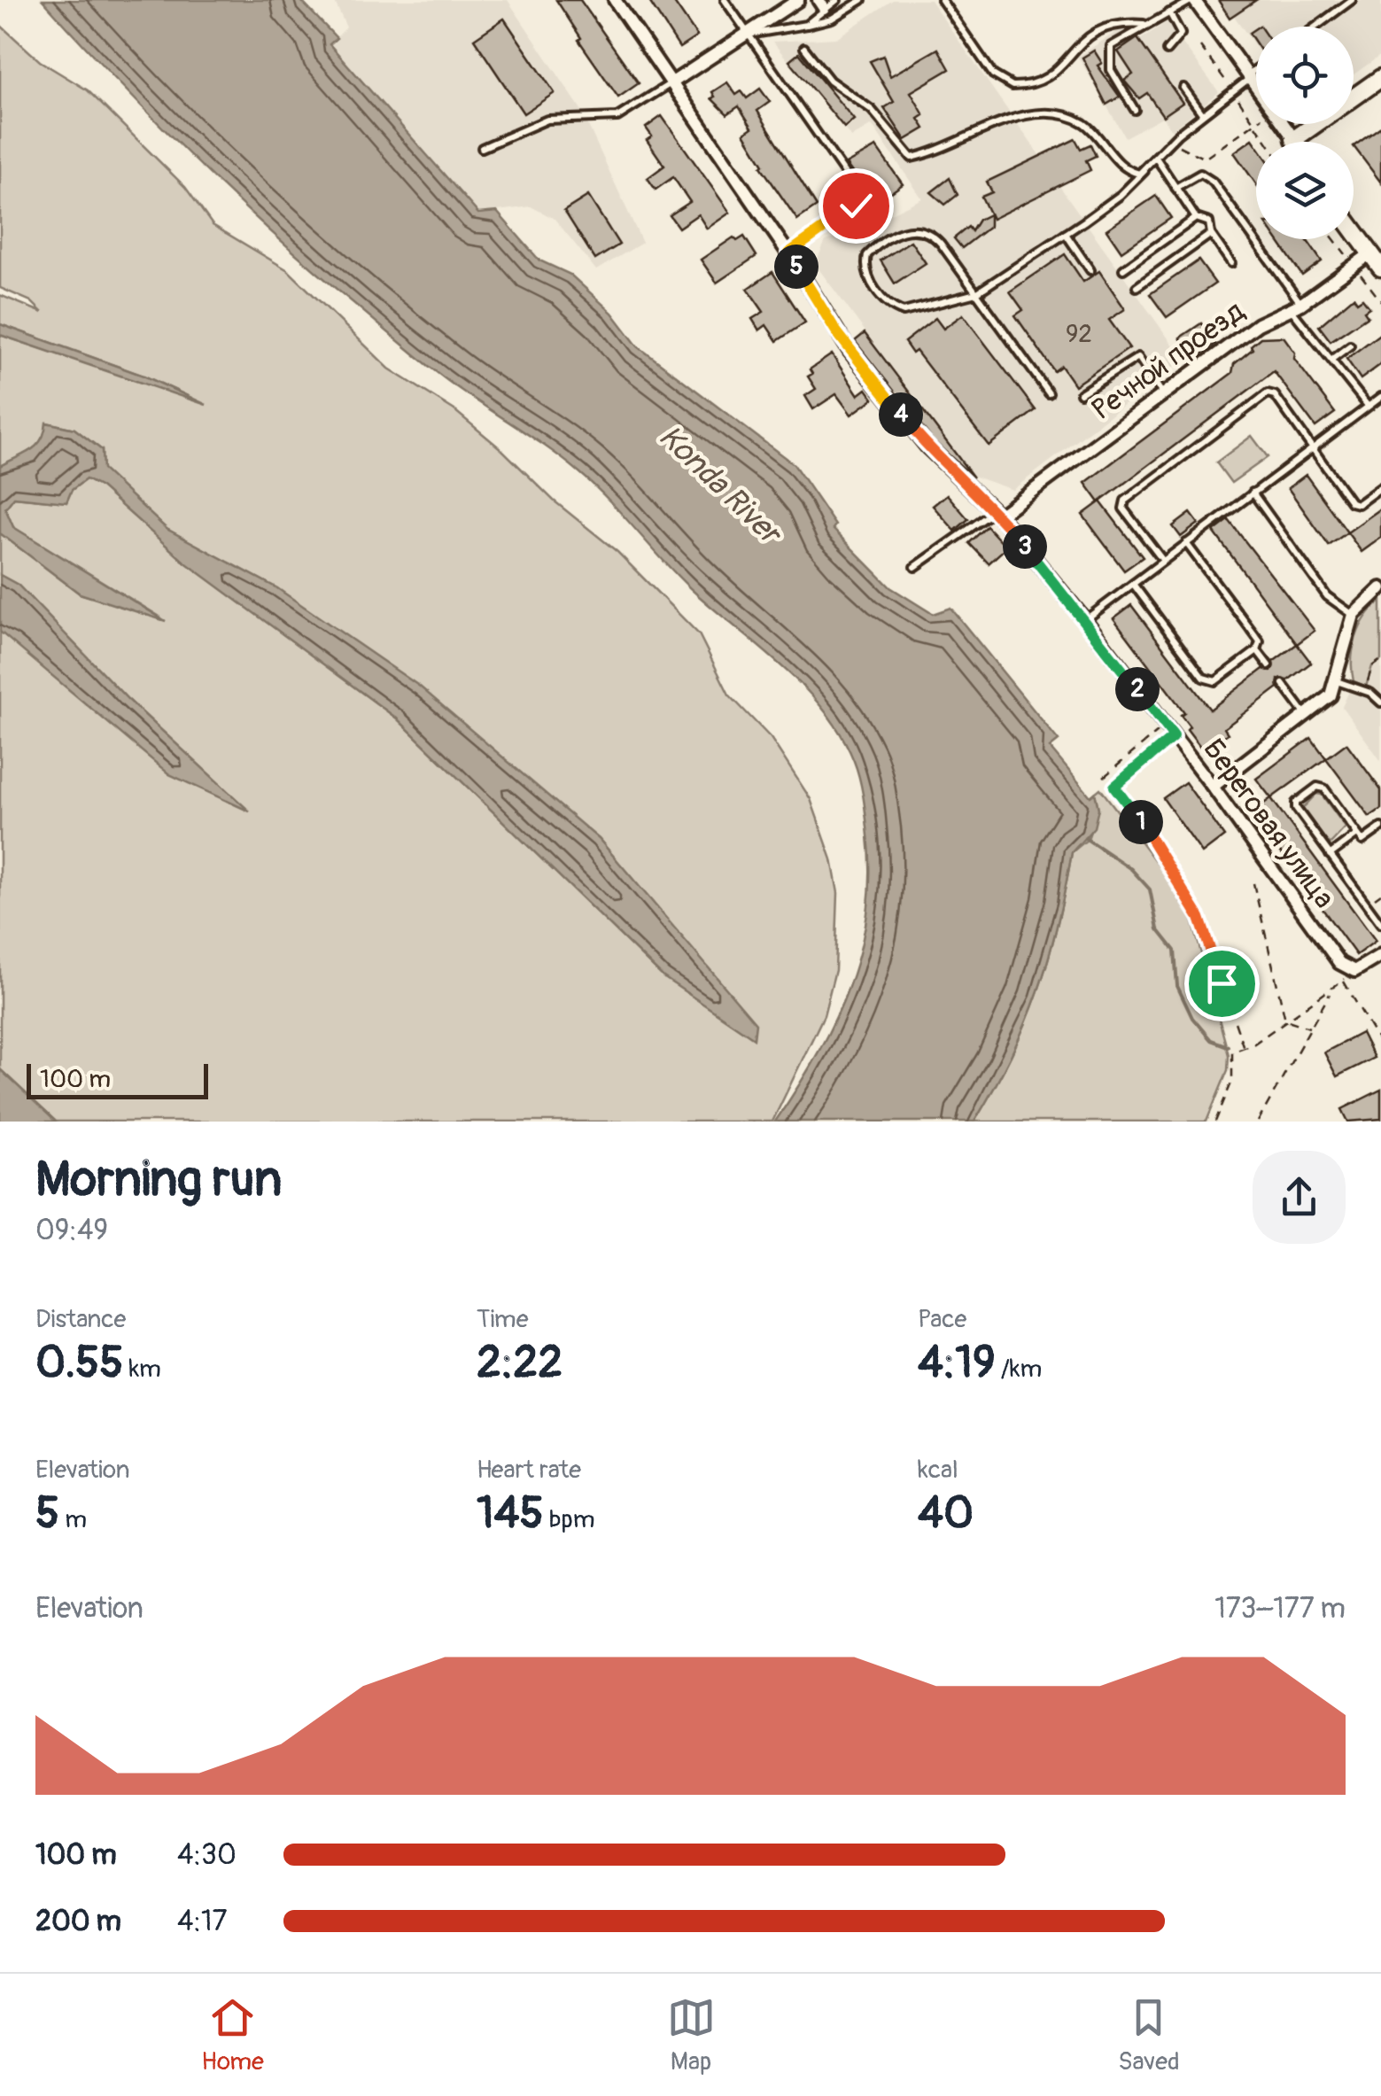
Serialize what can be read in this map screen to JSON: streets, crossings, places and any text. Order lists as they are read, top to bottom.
{
  "streets": {
    "street": ["Речной проезд", "Береговая улица"]
  },
  "crossings": [
    ["Речной проезд", "Береговая улица"]
  ],
  "water": ["Konda River"],
  "house_numbers": ["92"],
  "scale_bar": "100 m",
  "page": {
    "pins": [
      "5",
      "4",
      "3",
      "2",
      "1"
    ],
    "scale": "100 m",
    "heading": ["Morning run", "09:49"],
    "stats": [
      ["Distance", "0.55 km"],
      ["Time", "2:22"],
      ["Pace", "4:19 /km"],
      ["Elevation", "5 m"],
      ["Heart rate", "145 bpm"],
      ["kcal", "40"]
    ],
    "chart": ["Elevation", "173–177 m"],
    "list": [
      {
        "name": "100 m",
        "note": "4:30"
      },
      {
        "name": "200 m",
        "note": "4:17"
      }
    ],
    "tabs": ["Home", "Map", "Saved"]
  }
}
